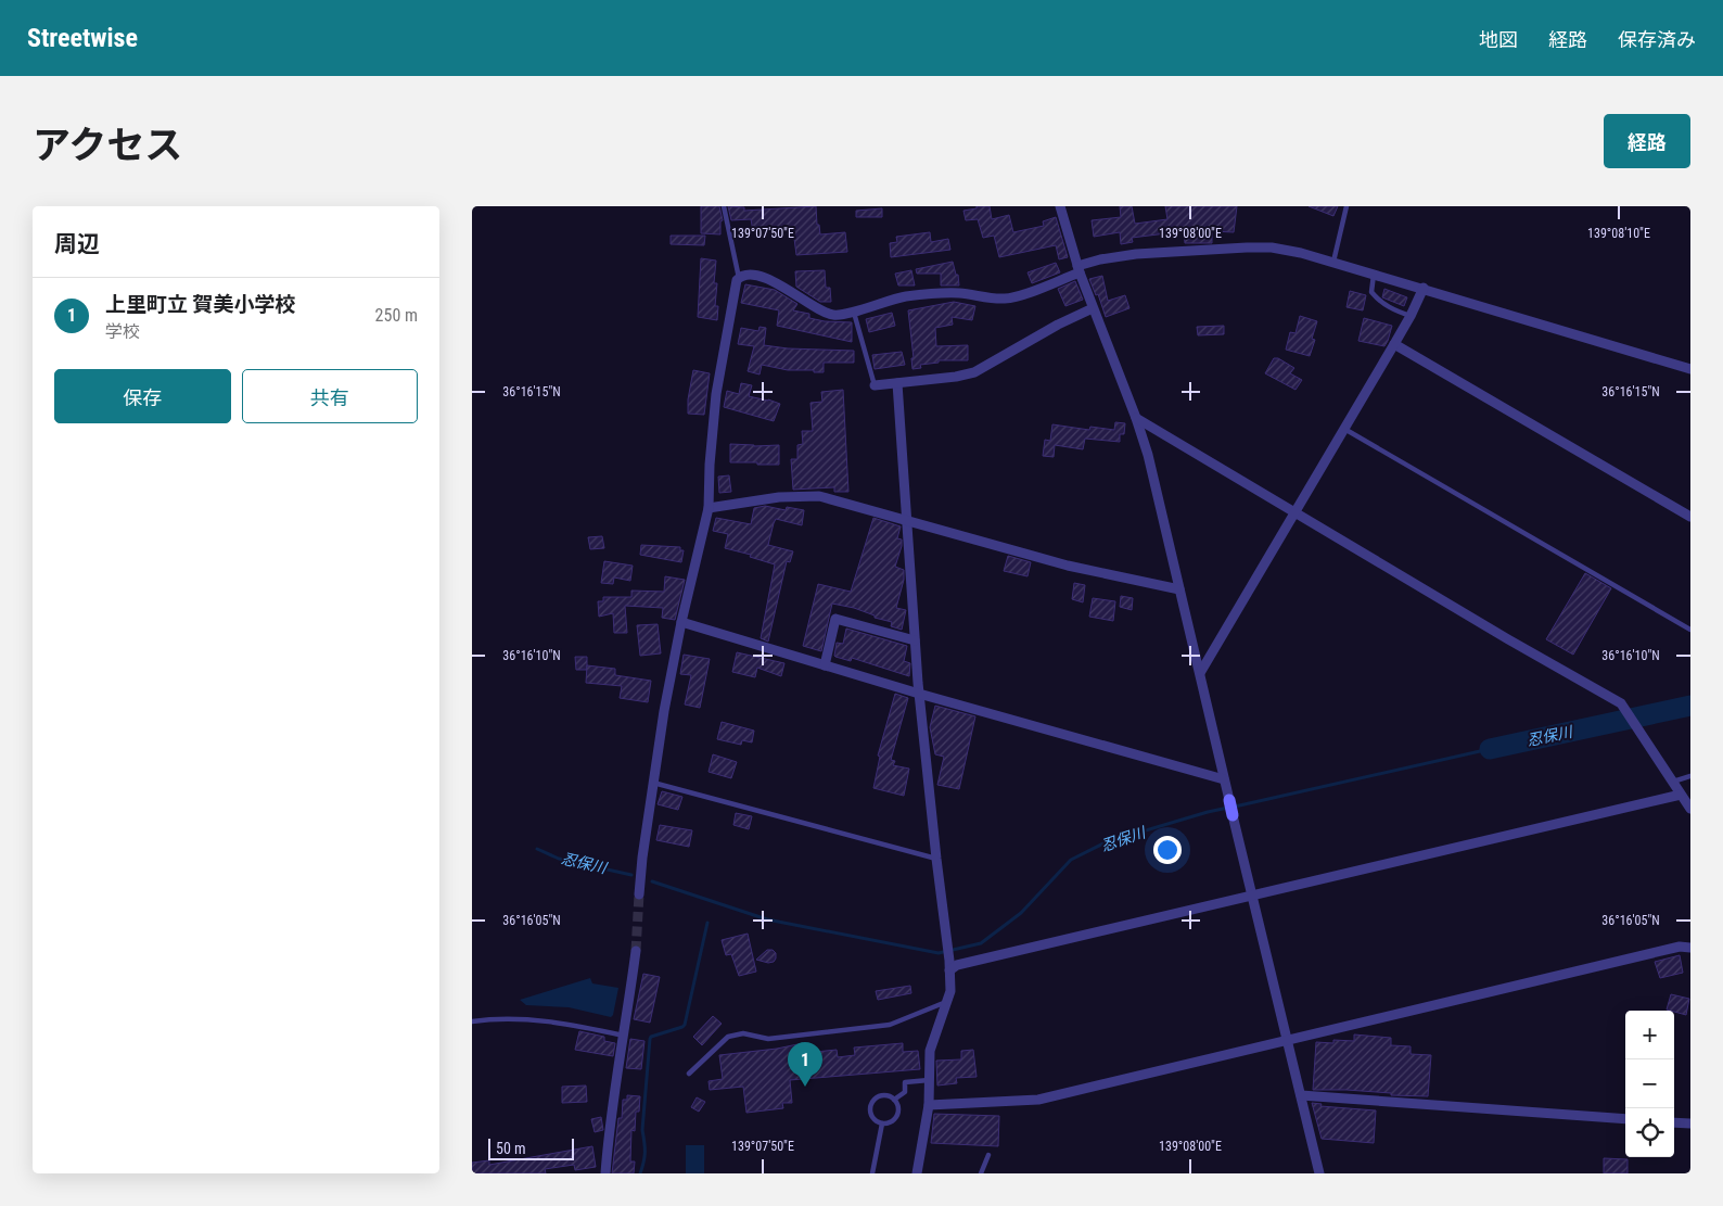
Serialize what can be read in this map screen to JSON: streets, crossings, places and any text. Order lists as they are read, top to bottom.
{
  "water": ["忍保川"],
  "scale_bar": "50 m",
  "page": {
    "header": "Streetwise",
    "nav": ["地図", "経路", "保存済み"],
    "title": "アクセス",
    "buttons": [
      "経路",
      ["保存", "共有"]
    ],
    "heading": "周辺",
    "list": [
      {
        "mark": "1",
        "name": "上里町立 賀美小学校",
        "note": "学校",
        "value": "250 m"
      }
    ],
    "map_buttons": ["+", "−"],
    "pins": "1",
    "scale": "50 m"
  },
  "coordinates": [
    "139°07'50\"E",
    "139°08'00\"E",
    "139°08'10\"E",
    "36°16'15\"N",
    "36°16'10\"N",
    "36°16'05\"N"
  ]
}
